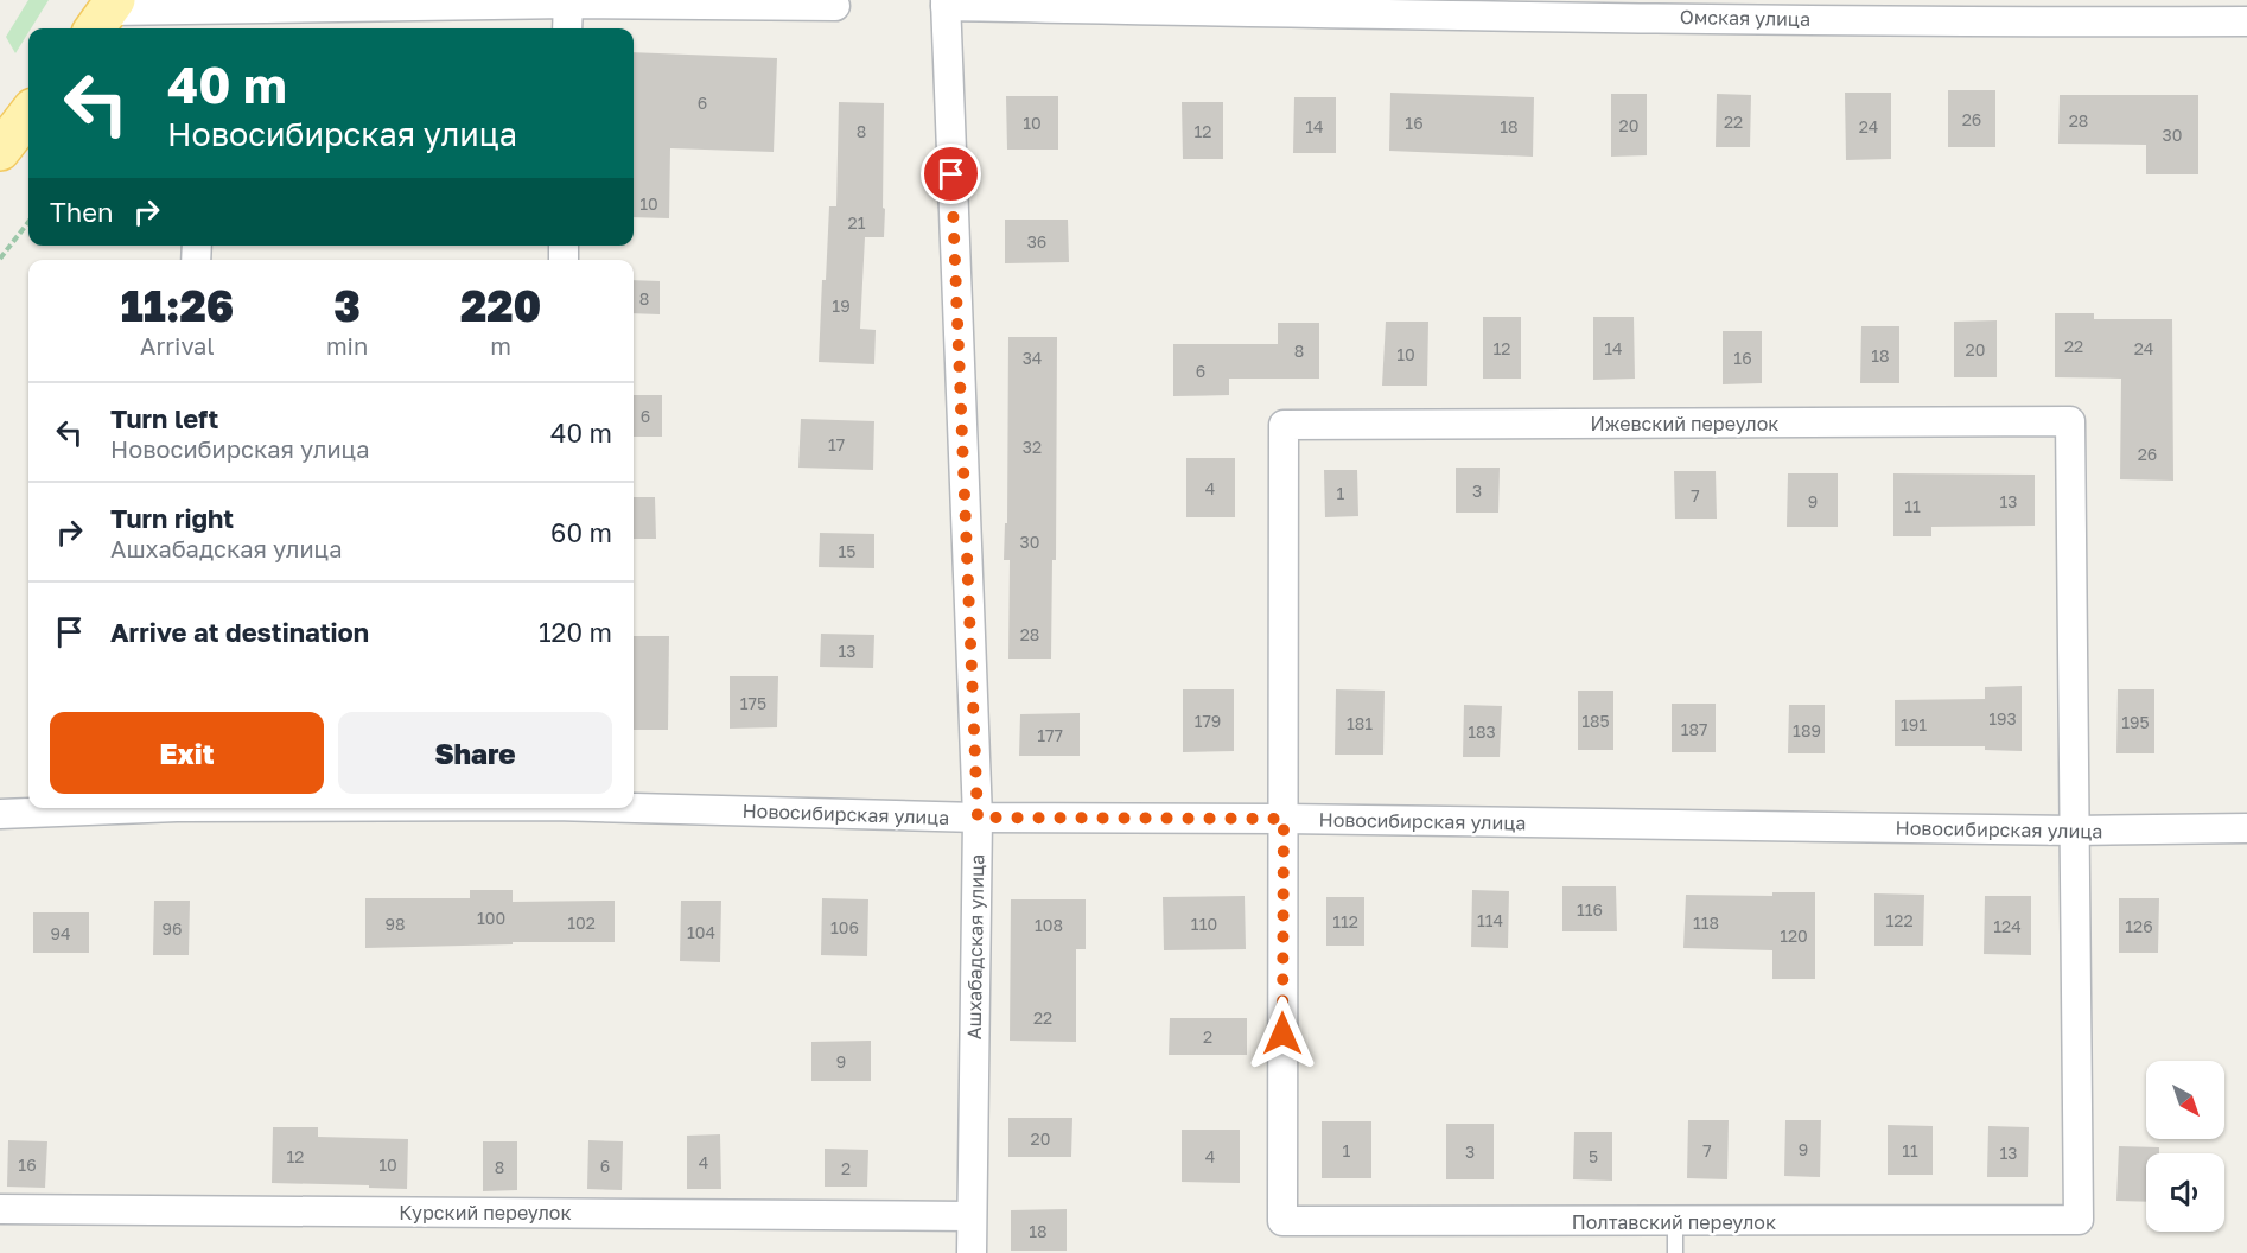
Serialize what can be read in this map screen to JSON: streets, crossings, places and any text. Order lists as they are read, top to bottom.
{
  "streets": {
    "street": [
      "Омская улица",
      "Ижевский переулок",
      "Новосибирская улица",
      "Ашхабадская улица",
      "Курский переулок",
      "Полтавский переулок"
    ]
  },
  "crossings": [
    ["Омская улица", "Ашхабадская улица"],
    ["Ижевский переулок", "Новосибирская улица"],
    ["Ижевский переулок", "Полтавский переулок"],
    ["Новосибирская улица", "Ашхабадская улица"],
    ["Новосибирская улица", "Полтавский переулок"],
    ["Ашхабадская улица", "Курский переулок"]
  ],
  "house_numbers": [
    "6",
    "26",
    "28",
    "22",
    "10",
    "16",
    "20",
    "14",
    "18",
    "24",
    "8",
    "12",
    "30",
    "10",
    "21",
    "36",
    "8",
    "19",
    "22",
    "12",
    "14",
    "24",
    "20",
    "8",
    "10",
    "18",
    "34",
    "16",
    "6",
    "6",
    "17",
    "32",
    "26",
    "4",
    "3",
    "1",
    "7",
    "9",
    "13",
    "11",
    "30",
    "15",
    "28",
    "13",
    "175",
    "193",
    "179",
    "185",
    "195",
    "181",
    "191",
    "187",
    "189",
    "183",
    "177",
    "116",
    "100",
    "114",
    "122",
    "112",
    "102",
    "118",
    "98",
    "110",
    "108",
    "124",
    "126",
    "106",
    "96",
    "104",
    "94",
    "120",
    "22",
    "2",
    "9",
    "20",
    "9",
    "1",
    "7",
    "11",
    "3",
    "13",
    "12",
    "4",
    "5",
    "4",
    "16",
    "10",
    "6",
    "8",
    "2",
    "18"
  ],
  "north": "bottom right",
  "page": {
    "turn": ["40 m", "Новосибирская улица"],
    "then": "Then",
    "eta": [
      "11:26",
      "Arrival",
      "3",
      "min",
      "220",
      "m"
    ],
    "list": [
      {
        "name": "Turn left",
        "note": "Новосибирская улица",
        "value": "40 m"
      },
      {
        "name": "Turn right",
        "note": "Ашхабадская улица",
        "value": "60 m"
      },
      {
        "name": "Arrive at destination",
        "value": "120 m"
      }
    ],
    "buttons": ["Exit", "Share"]
  }
}
